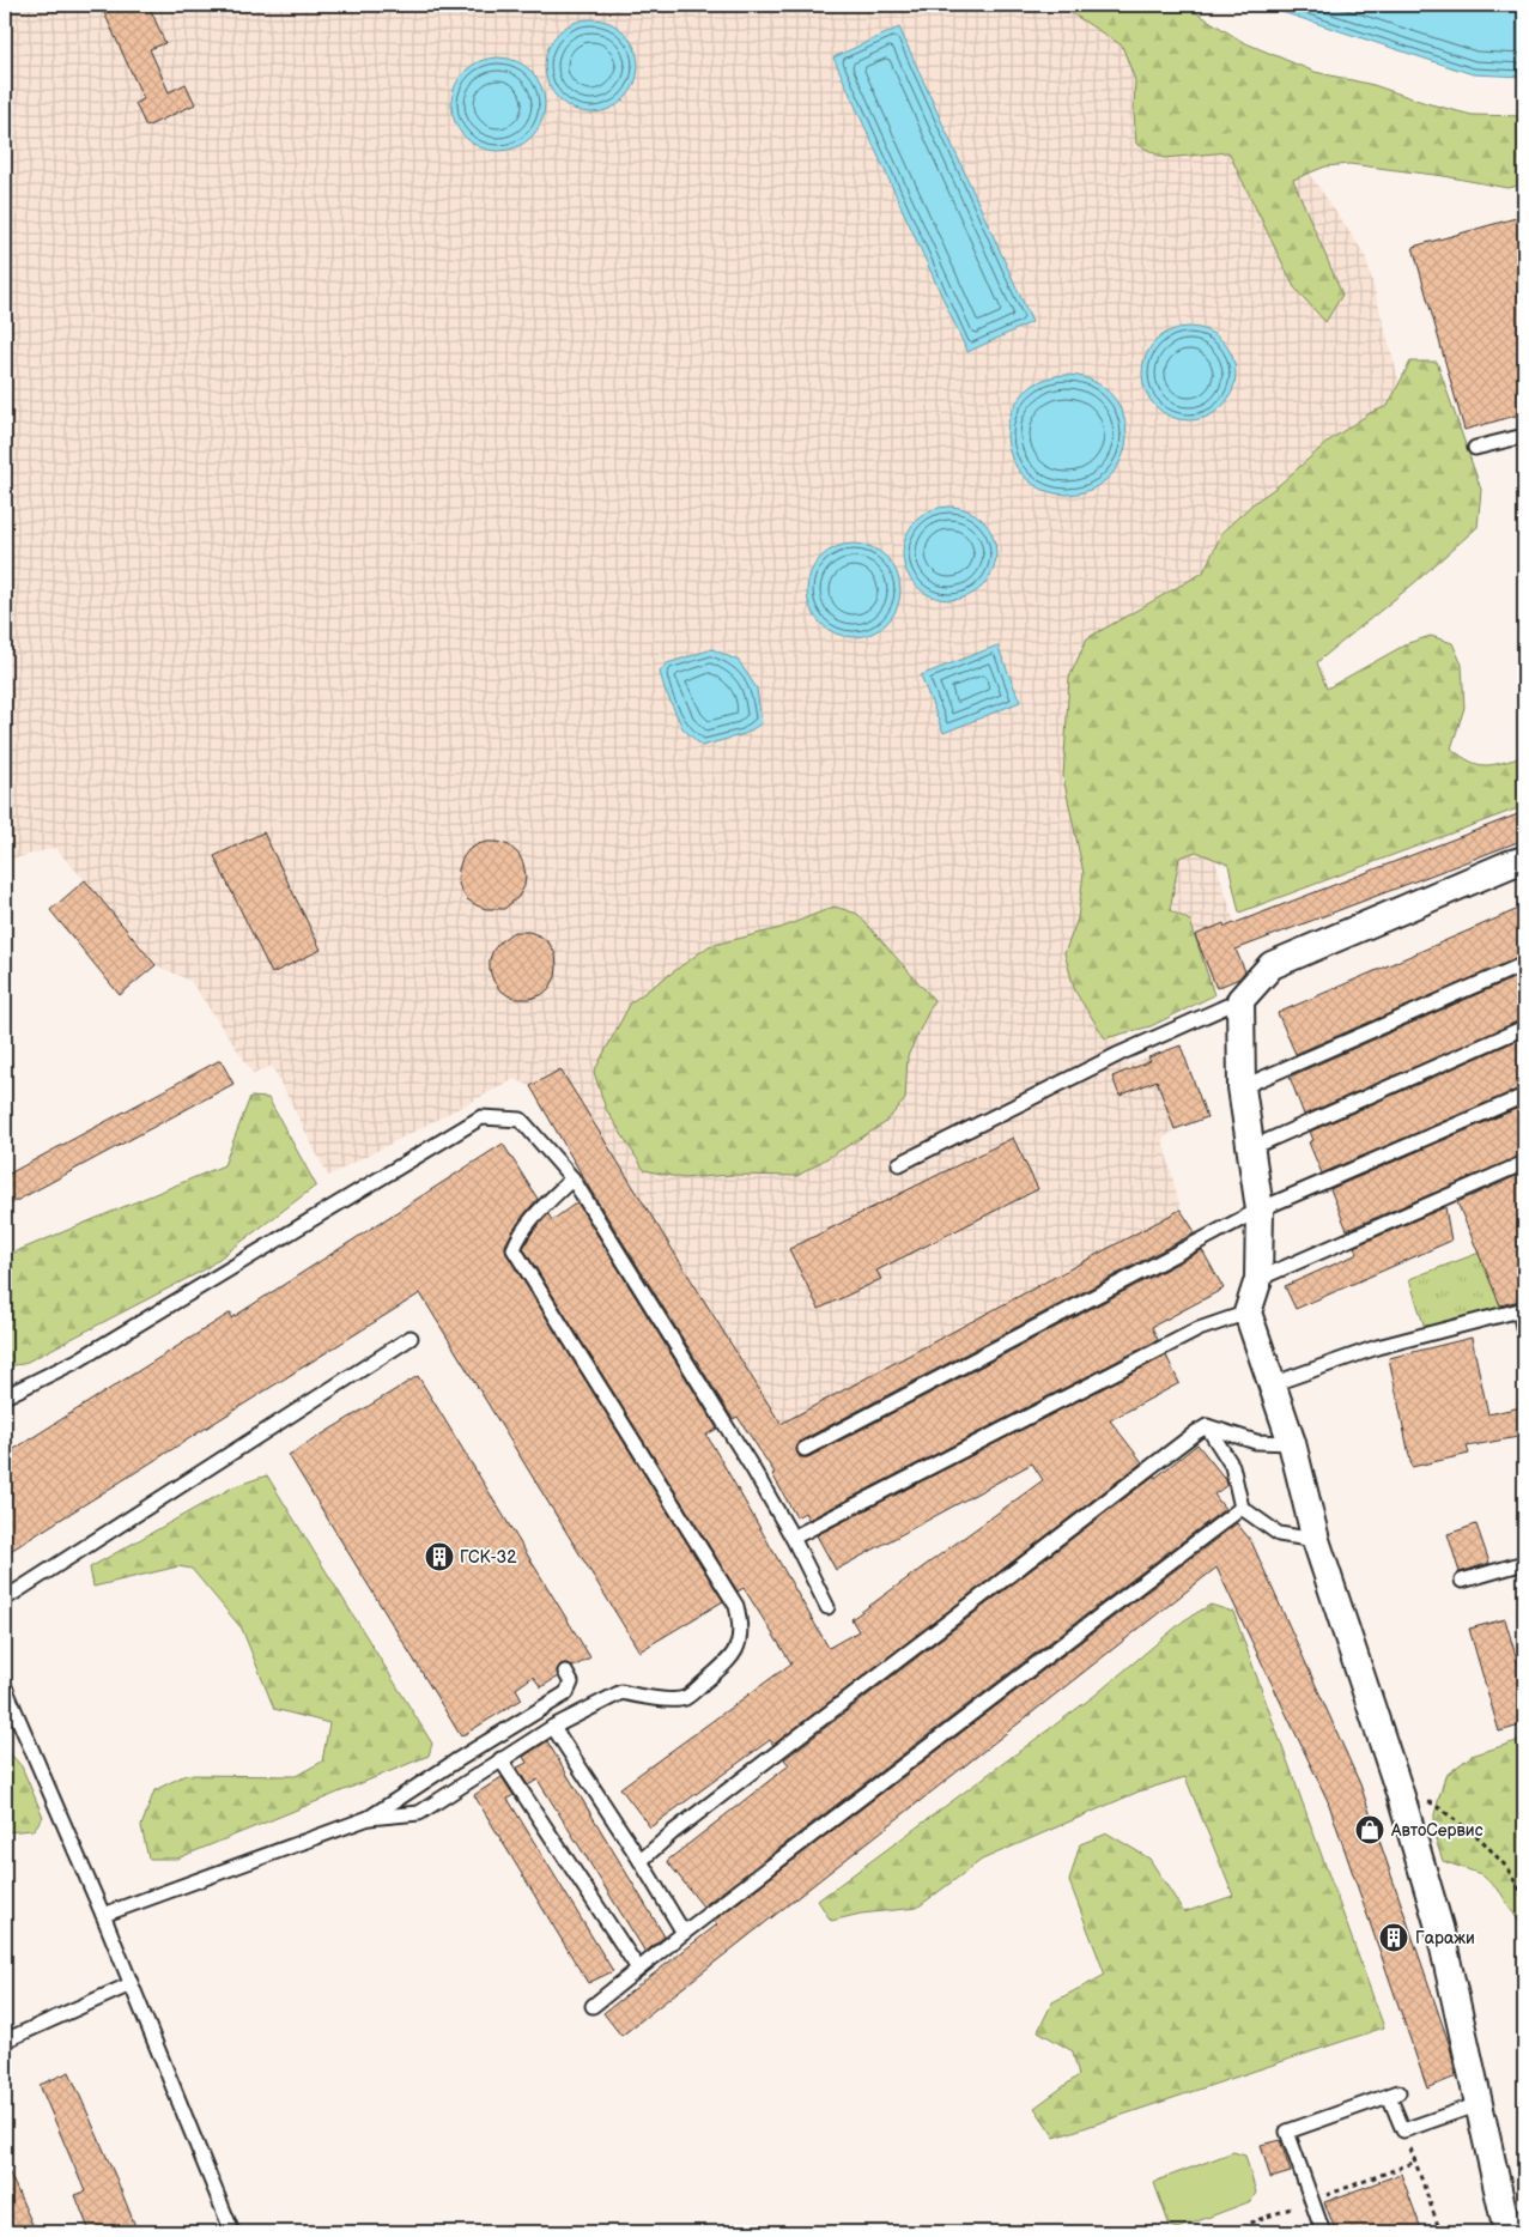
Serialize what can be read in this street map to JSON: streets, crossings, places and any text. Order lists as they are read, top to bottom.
{
  "places": {
    "building": ["ГСК-32", "Гаражи"],
    "shop": ["АвтоСервис"]
  }
}
